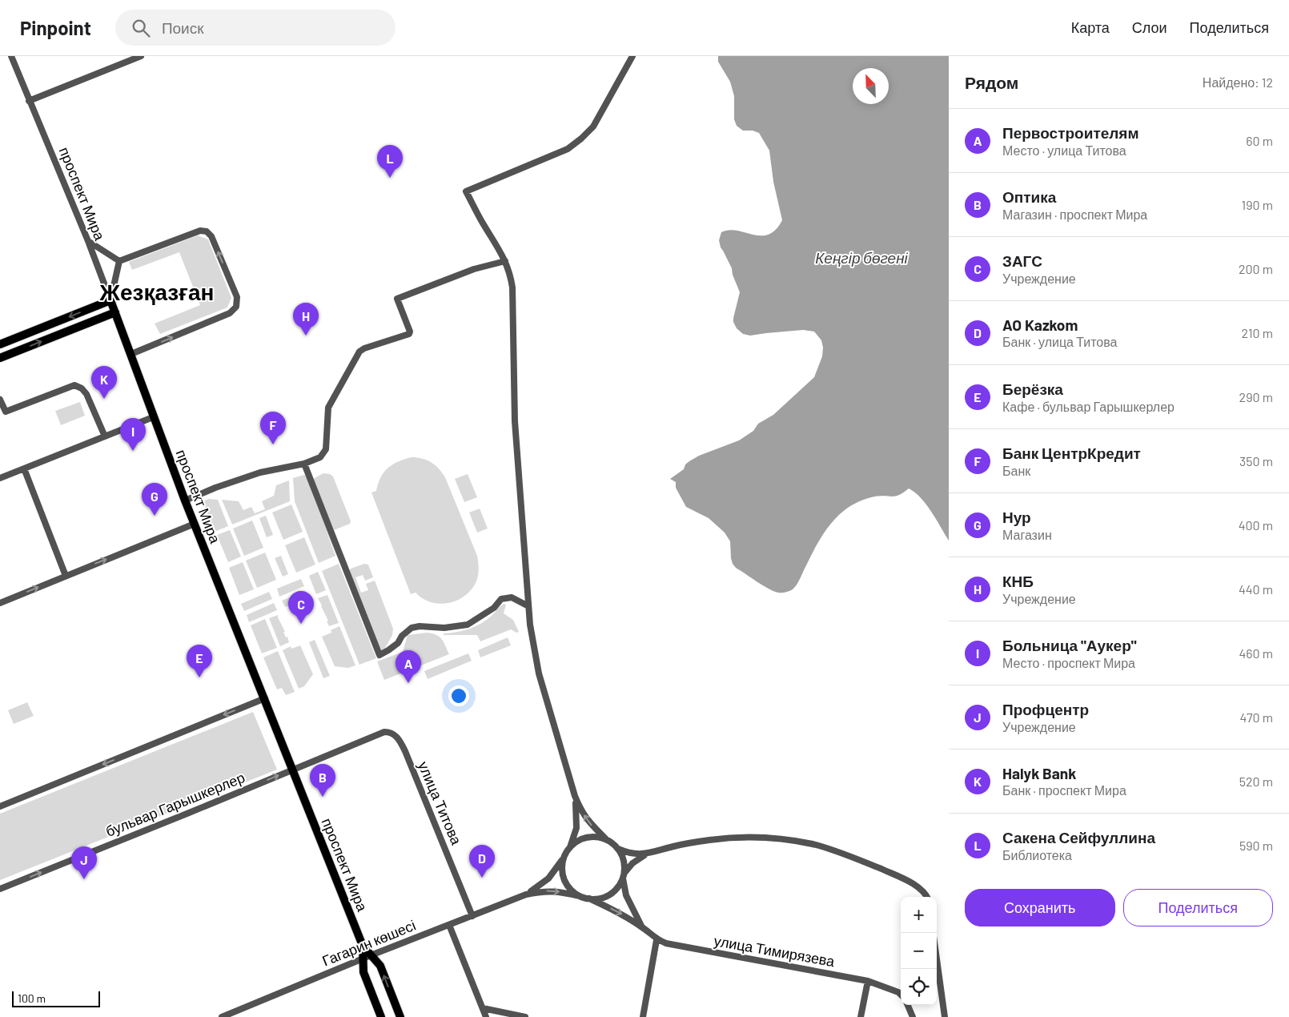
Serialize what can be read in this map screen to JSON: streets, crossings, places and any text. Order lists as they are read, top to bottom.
{
  "streets": {
    "main road": ["проспект Мира"],
    "street": [
      "улица Титова",
      "бульвар Гарышкерлер",
      "Гагарин көшесі",
      "улица Тимирязева"
    ]
  },
  "crossings": [
    ["проспект Мира", "бульвар Гарышкерлер"],
    ["проспект Мира", "Гагарин көшесі"],
    ["улица Титова", "бульвар Гарышкерлер"],
    ["улица Титова", "Гагарин көшесі"]
  ],
  "one_way": ["бульвар Гарышкерлер"],
  "districts": ["Жезқазған"],
  "water": ["Кеңгір бөгені"],
  "scale_bar": "100 m",
  "north": "top left",
  "page": {
    "header": "Pinpoint",
    "search": "Поиск",
    "nav": ["Карта", "Слои", "Поделиться"],
    "heading": ["Рядом", "Найдено: 12"],
    "list": [
      {
        "mark": "A",
        "name": "Первостроителям",
        "note": "Место · улица Титова",
        "value": "60 m"
      },
      {
        "mark": "B",
        "name": "Оптика",
        "note": "Магазин · проспект Мира",
        "value": "190 m"
      },
      {
        "mark": "C",
        "name": "ЗАГС",
        "note": "Учреждение",
        "value": "200 m"
      },
      {
        "mark": "D",
        "name": "AO Kazkom",
        "note": "Банк · улица Титова",
        "value": "210 m"
      },
      {
        "mark": "E",
        "name": "Берёзка",
        "note": "Кафе · бульвар Гарышкерлер",
        "value": "290 m"
      },
      {
        "mark": "F",
        "name": "Банк ЦентрКредит",
        "note": "Банк",
        "value": "350 m"
      },
      {
        "mark": "G",
        "name": "Нур",
        "note": "Магазин",
        "value": "400 m"
      },
      {
        "mark": "H",
        "name": "КНБ",
        "note": "Учреждение",
        "value": "440 m"
      },
      {
        "mark": "I",
        "name": "Больница \"Аукер\"",
        "note": "Место · проспект Мира",
        "value": "460 m"
      },
      {
        "mark": "J",
        "name": "Профцентр",
        "note": "Учреждение",
        "value": "470 m"
      },
      {
        "mark": "K",
        "name": "Halyk Bank",
        "note": "Банк · проспект Мира",
        "value": "520 m"
      },
      {
        "mark": "L",
        "name": "Сакена Сейфуллина",
        "note": "Библиотека",
        "value": "590 m"
      }
    ],
    "pins": [
      "L",
      "H",
      "K",
      "F",
      "I",
      "G",
      "C",
      "E",
      "A",
      "B",
      "D",
      "J"
    ],
    "buttons": ["Сохранить", "Поделиться"],
    "map_buttons": ["+", "−"],
    "scale": "100 m"
  }
}
